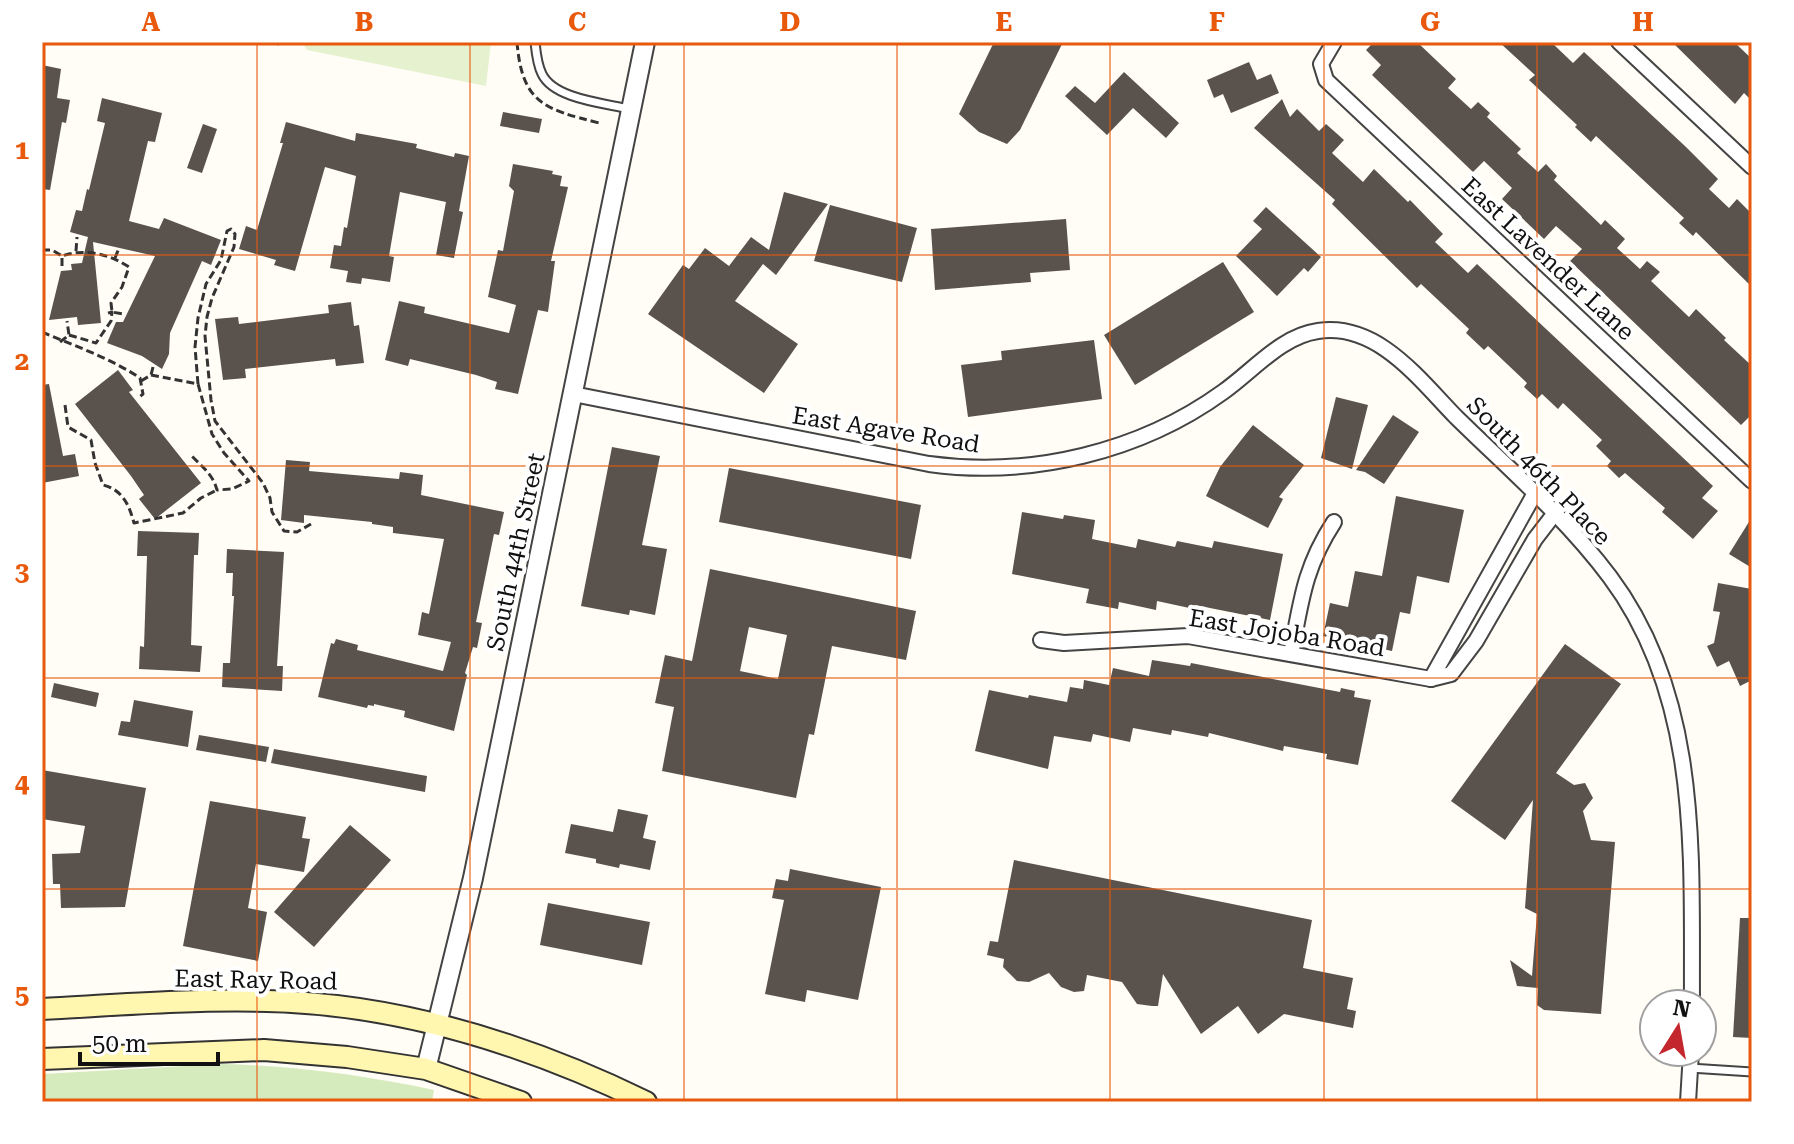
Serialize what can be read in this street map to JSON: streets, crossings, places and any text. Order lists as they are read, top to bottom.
{
  "streets": {
    "main road": ["East Ray Road"],
    "street": [
      "East Lavender Lane",
      "East Agave Road",
      "South 46th Place",
      "South 44th Street",
      "East Jojoba Road"
    ]
  },
  "crossings": [
    ["East Agave Road", "South 46th Place"],
    ["East Agave Road", "South 44th Street"],
    ["South 44th Street", "East Ray Road"]
  ],
  "scale_bar": "50 m",
  "north": "top",
  "grid": {
    "columns": [
      "A",
      "B",
      "C",
      "D",
      "E",
      "F",
      "G",
      "H"
    ],
    "rows": [
      "1",
      "2",
      "3",
      "4",
      "5"
    ]
  }
}
